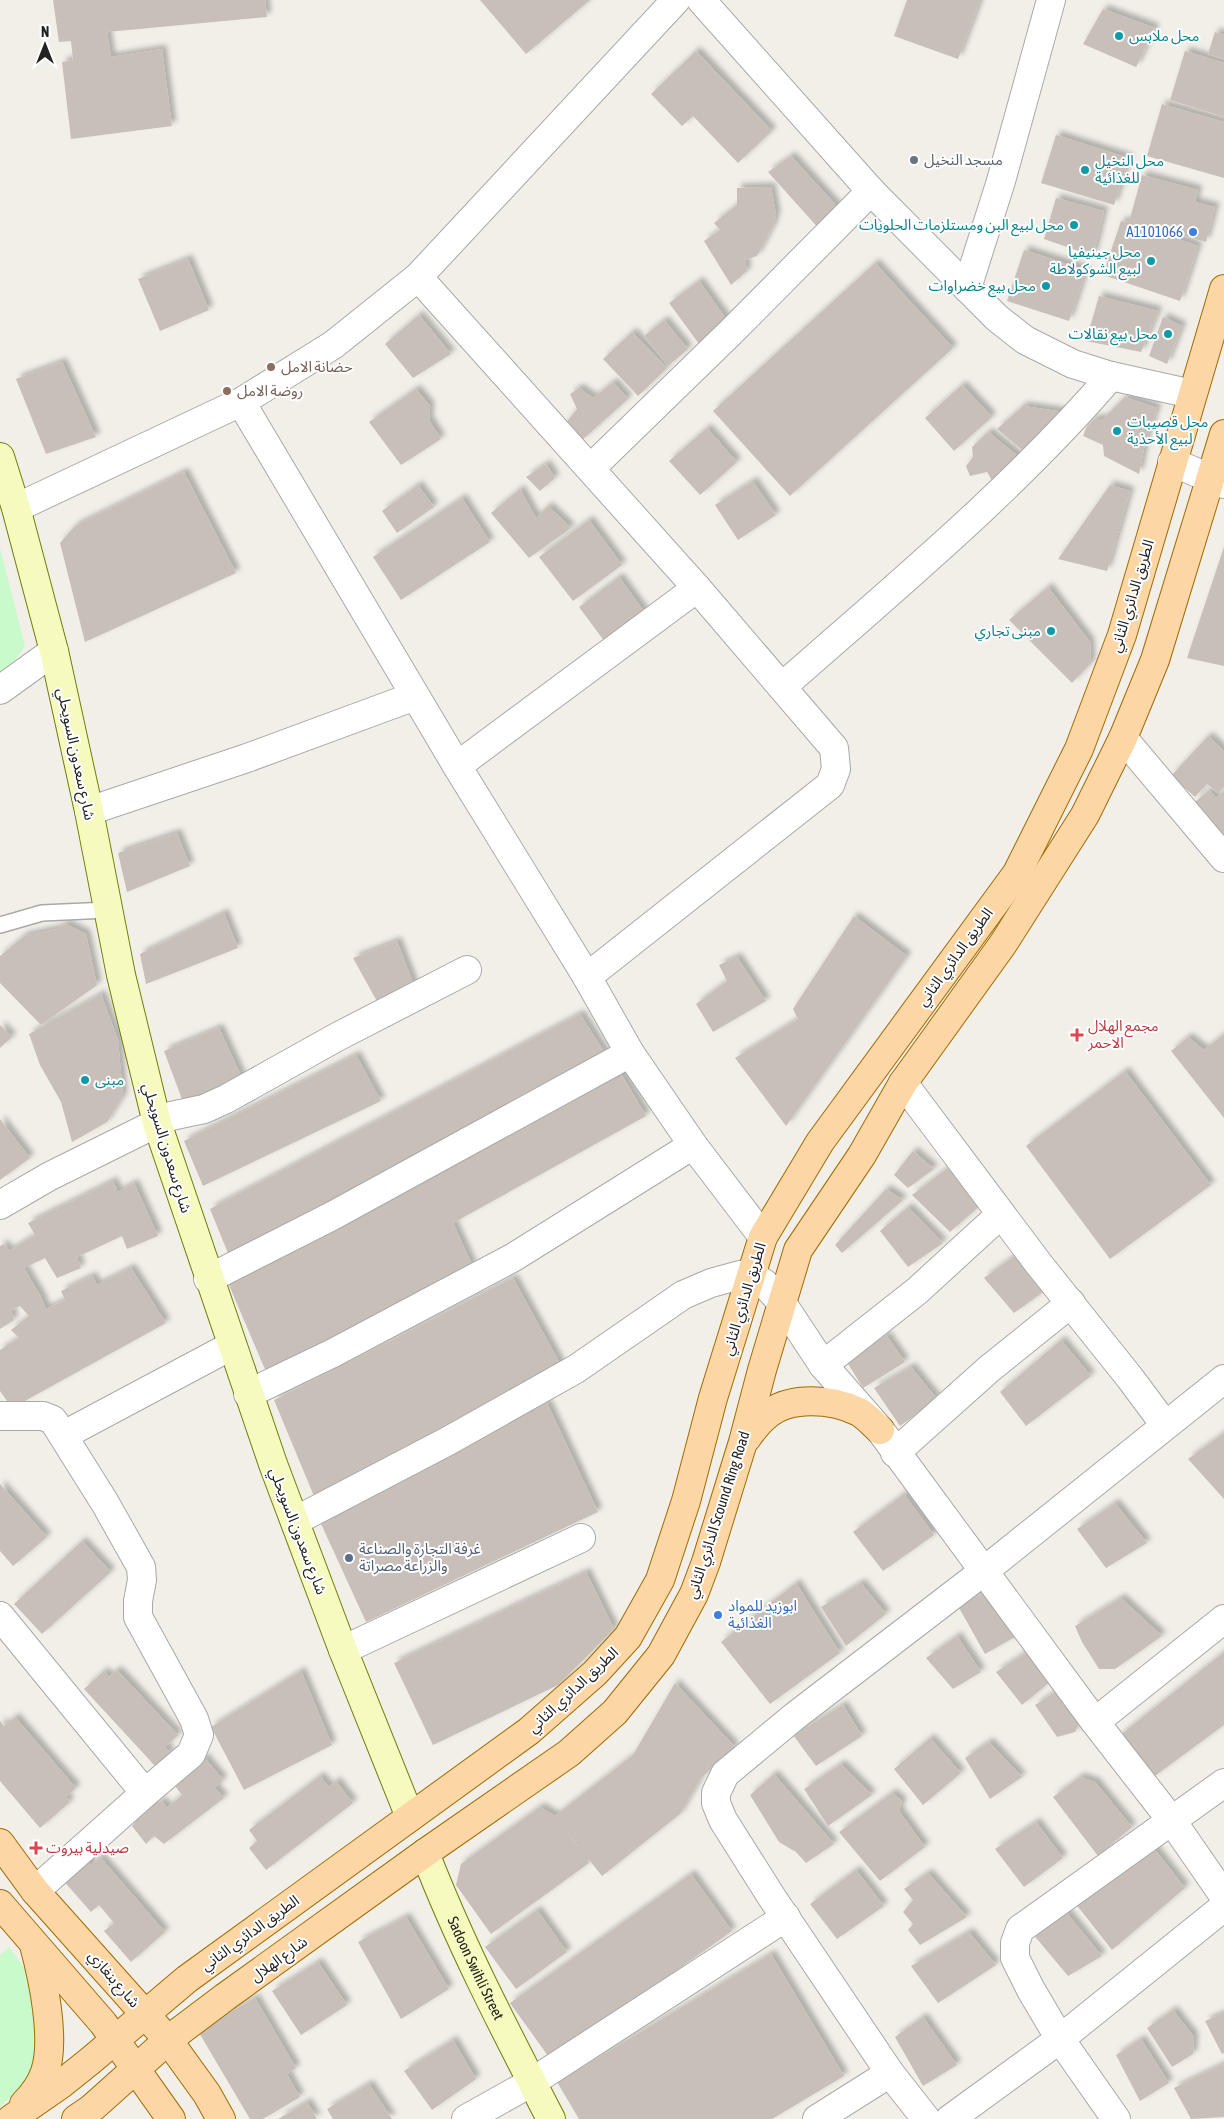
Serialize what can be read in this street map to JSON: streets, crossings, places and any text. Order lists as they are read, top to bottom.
{
  "streets": {
    "main road": [
      "الطريق الدائري الثاني",
      "شارع سعدون السويحلي",
      "الدائري الثاني Scound Ring Road",
      "شارع الهلال",
      "Sadoon Swihli Street",
      "شارع بنغازي"
    ]
  },
  "crossings": [
    ["الطريق الدائري الثاني", "شارع سعدون السويحلي"],
    ["الطريق الدائري الثاني", "الدائري الثاني Scound Ring Road"],
    ["الطريق الدائري الثاني", "شارع بنغازي"],
    ["الدائري الثاني Scound Ring Road", "شارع الهلال"],
    ["الدائري الثاني Scound Ring Road", "Sadoon Swihli Street"],
    ["شارع الهلال", "Sadoon Swihli Street"],
    ["شارع الهلال", "شارع بنغازي"]
  ],
  "places": {
    "other": [
      "محل ملابس",
      "مسجد النخيل",
      "محل النخيل للغذائية",
      "محل لبيع البن ومستلزمات الحلويات",
      "A1101066",
      "محل جينيفيا لبيع الشوكولاطة",
      "محل بيع خضراوات",
      "محل بيع نقالات",
      "حضانة الامل",
      "روضة الامل",
      "محل قصيبات لبيع الأحذية",
      "مبنى تجاري",
      "مبنى",
      "غرفة التجارة والصناعة والزراعة مصراتة",
      "ابوزيد للمواد الغذائية"
    ],
    "health": ["مجمع الهلال الاحمر", "صيدلية بيروت"]
  },
  "north": "top"
}
